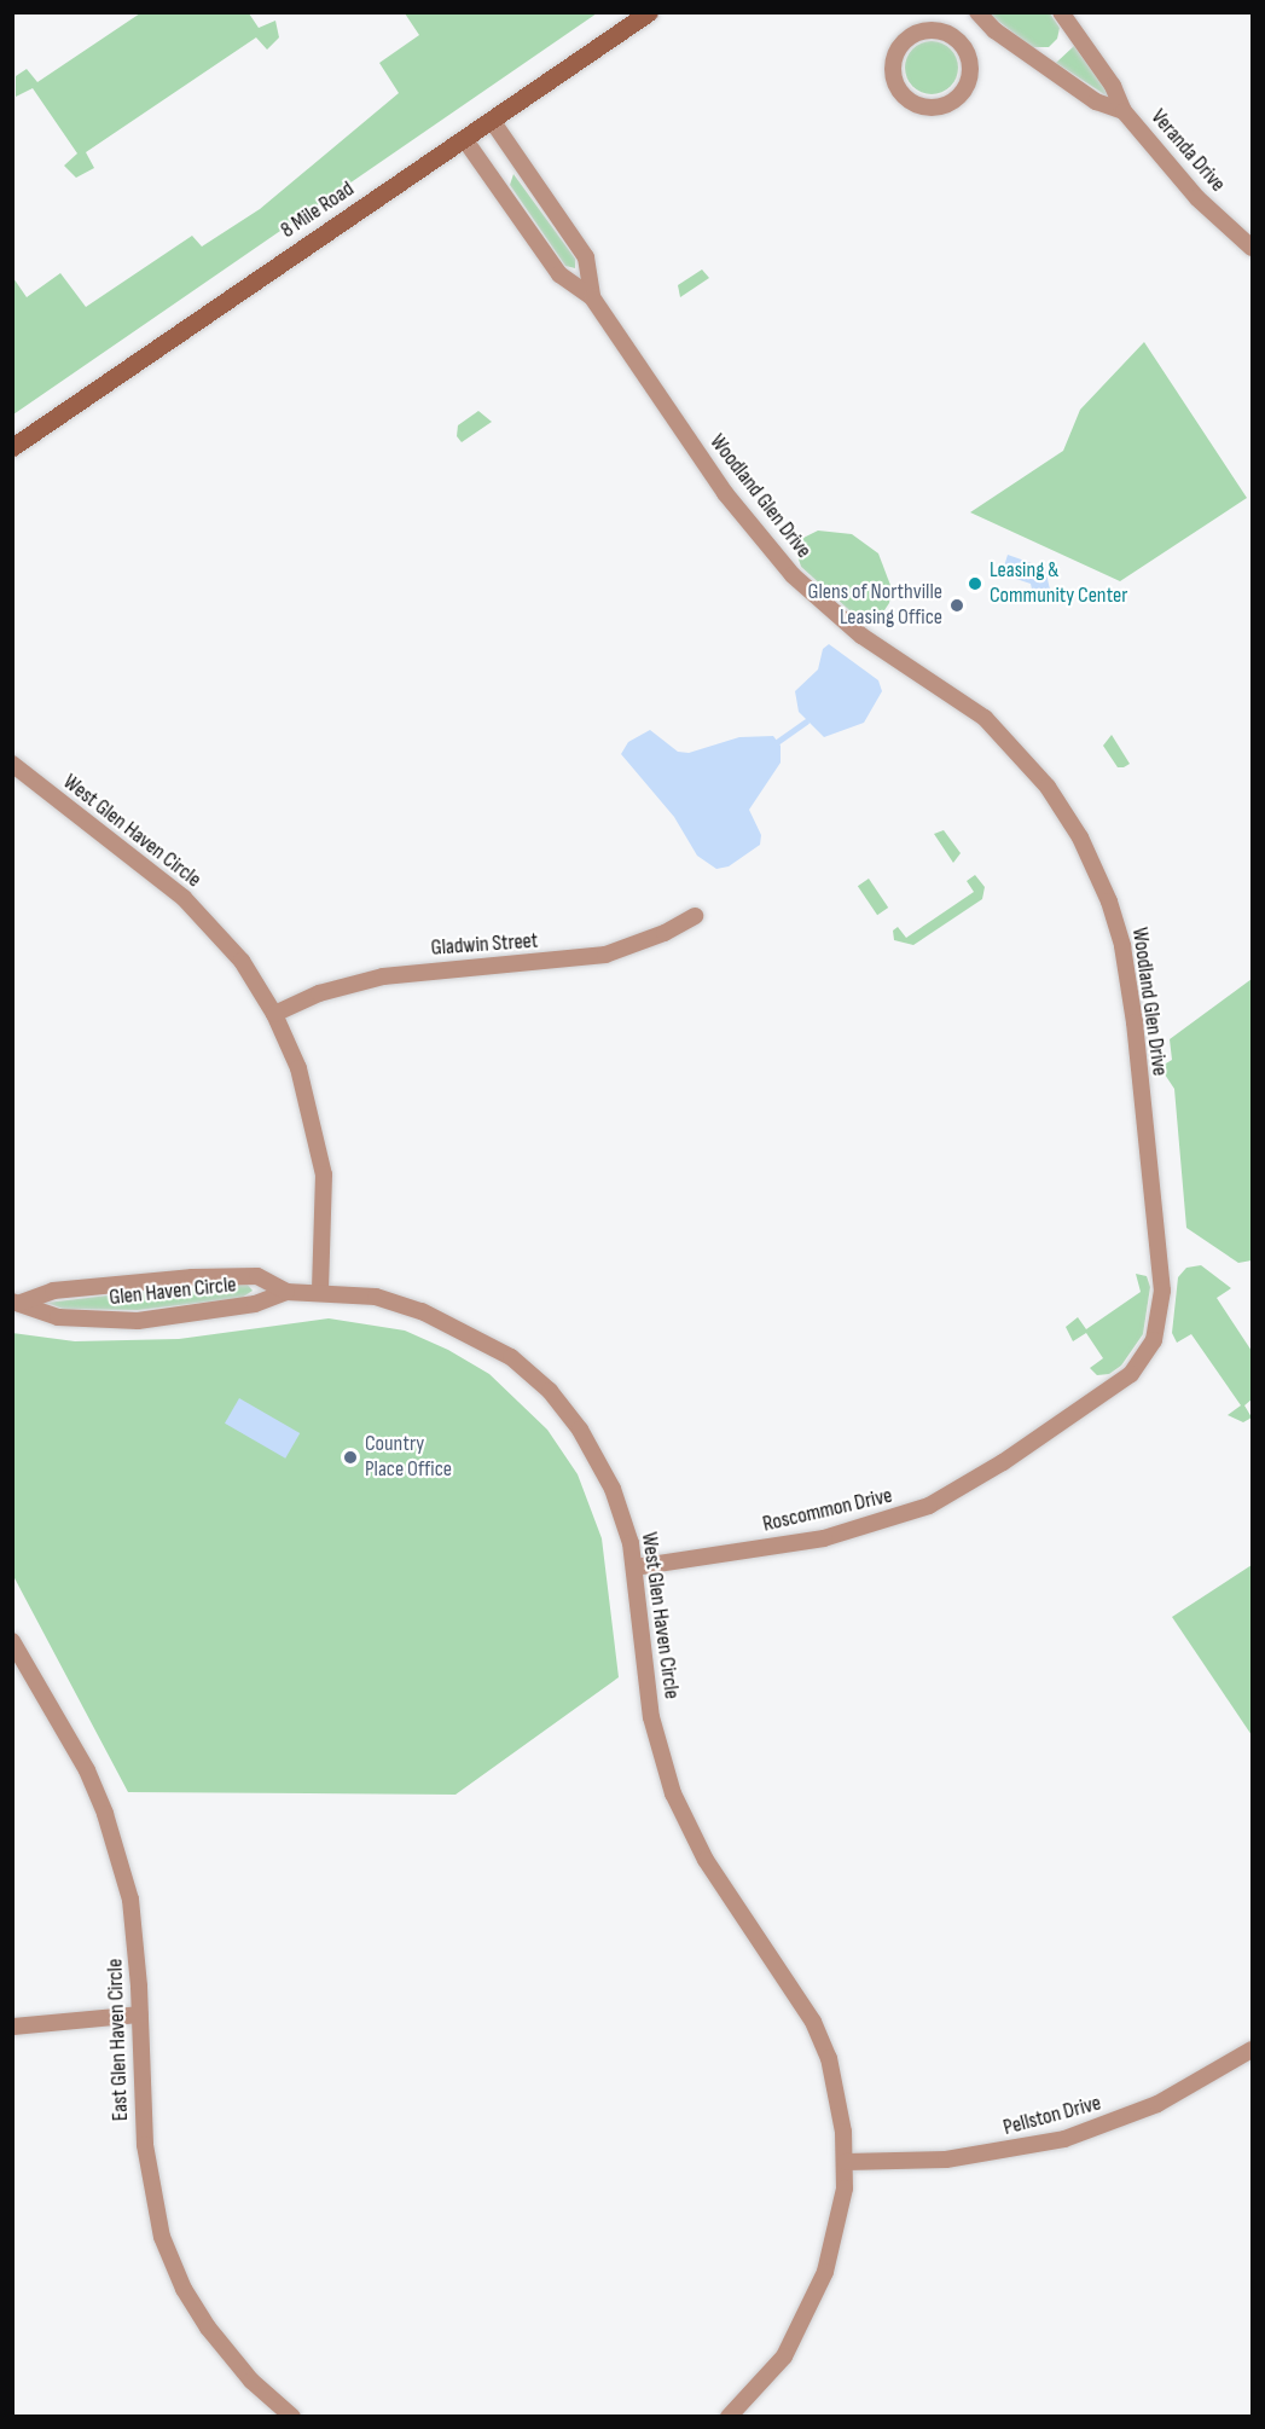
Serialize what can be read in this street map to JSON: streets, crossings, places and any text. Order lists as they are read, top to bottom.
{
  "streets": {
    "main road": ["8 Mile Road"],
    "street": [
      "Veranda Drive",
      "Woodland Glen Drive",
      "West Glen Haven Circle",
      "Gladwin Street",
      "Glen Haven Circle",
      "Roscommon Drive",
      "East Glen Haven Circle",
      "Pellston Drive"
    ]
  },
  "crossings": [
    ["8 Mile Road", "Woodland Glen Drive"],
    ["Woodland Glen Drive", "Roscommon Drive"],
    ["West Glen Haven Circle", "Gladwin Street"],
    ["West Glen Haven Circle", "Glen Haven Circle"],
    ["West Glen Haven Circle", "Roscommon Drive"],
    ["West Glen Haven Circle", "Pellston Drive"]
  ],
  "places": ["Leasing & Community Center", "Glens of Northville Leasing Office", "Country Place Office"]
}
